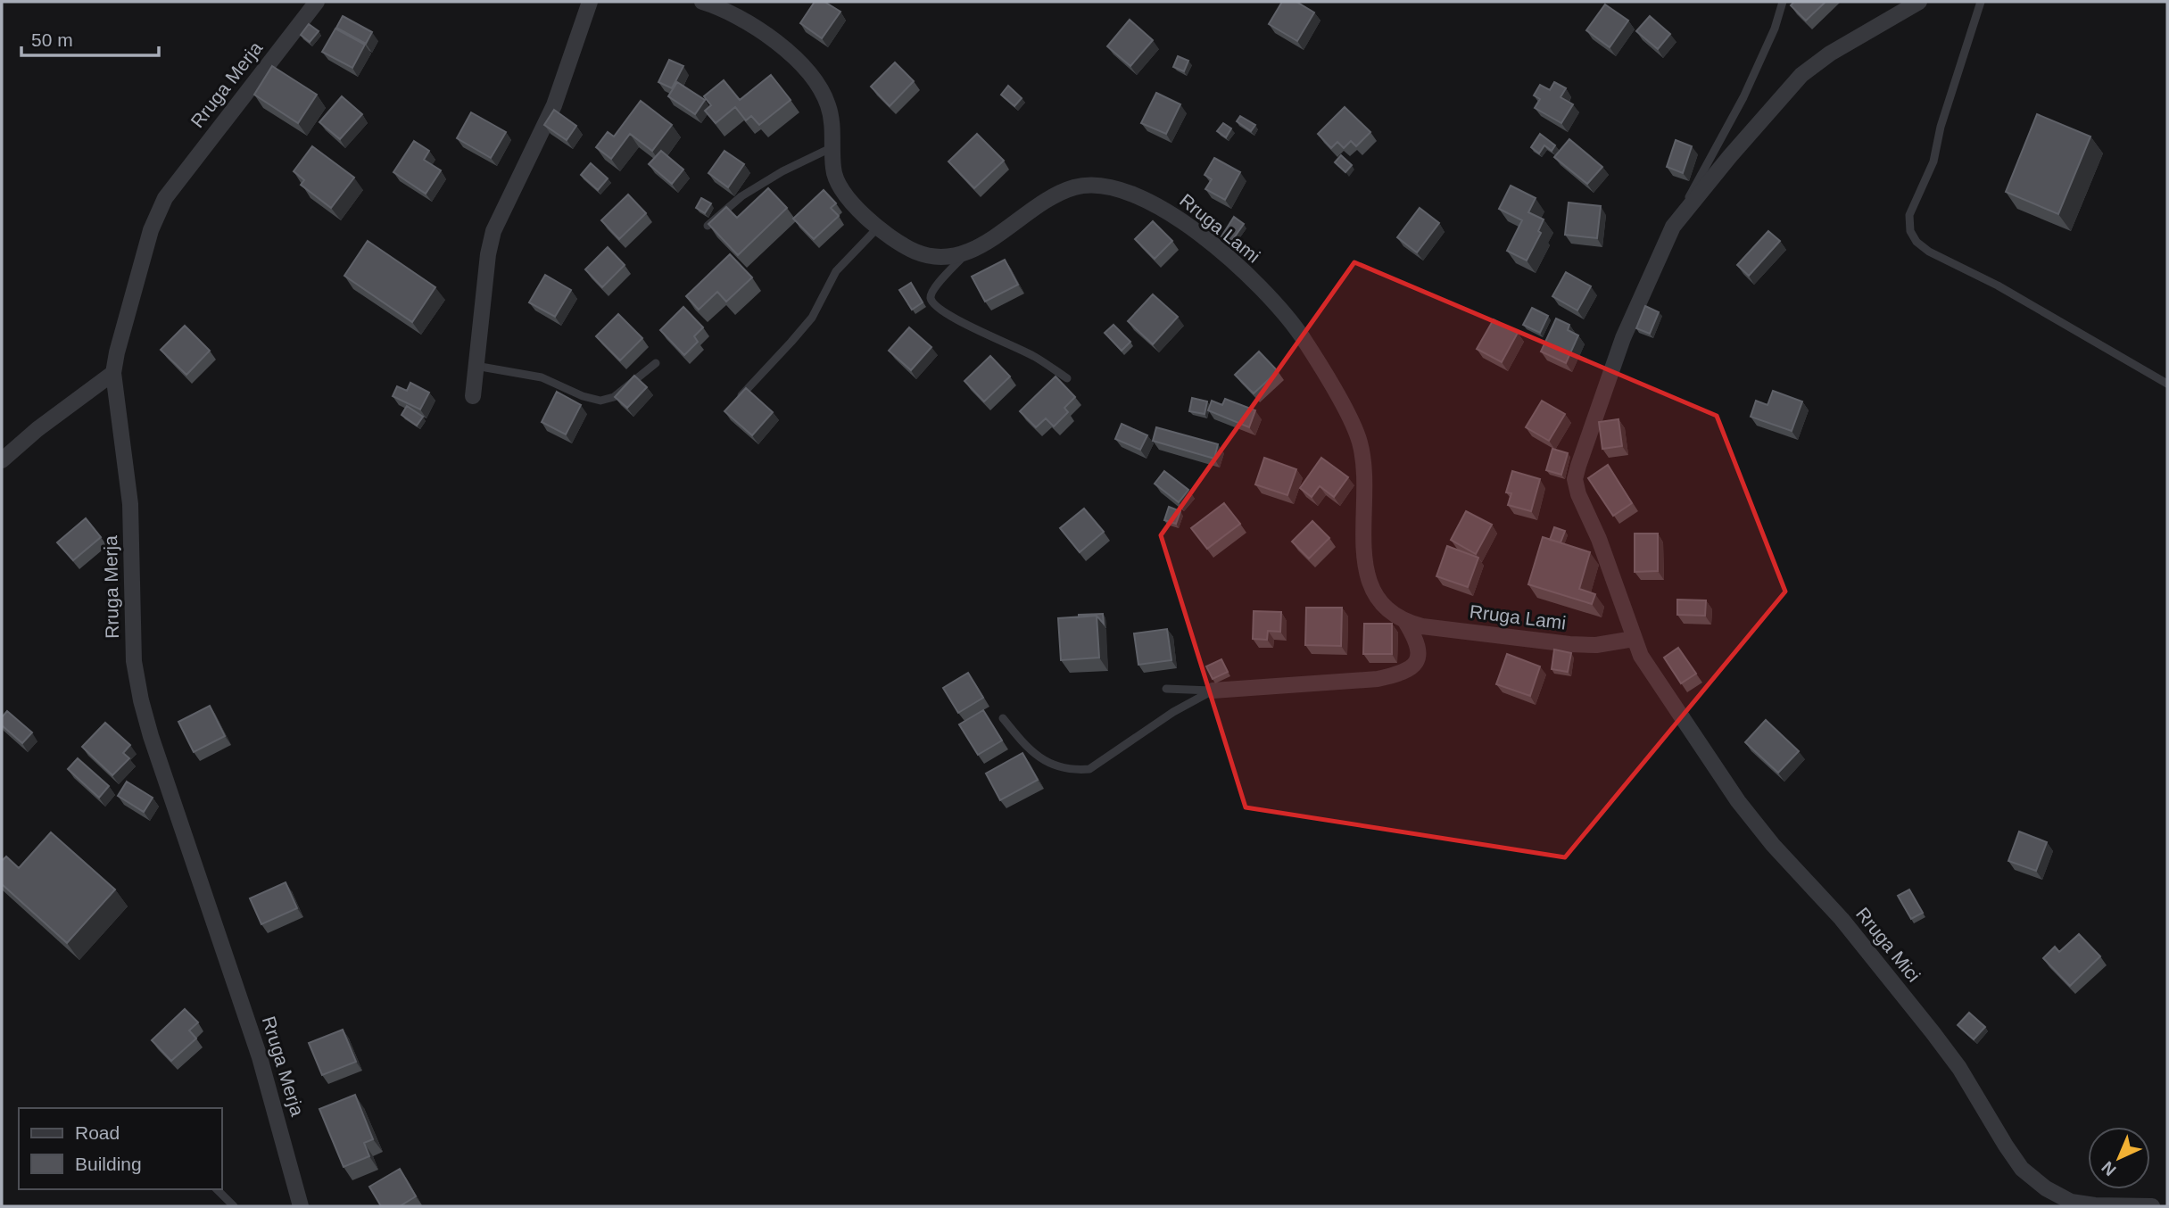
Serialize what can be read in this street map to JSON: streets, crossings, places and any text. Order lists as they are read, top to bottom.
{
  "streets": {
    "street": ["Rruga Merja", "Rruga Lami", "Rruga Mici"]
  },
  "crossings": [
    ["Rruga Lami", "Rruga Mici"]
  ],
  "legend": ["Road", "Building"],
  "scale_bar": "50 m",
  "north": "bottom left"
}
